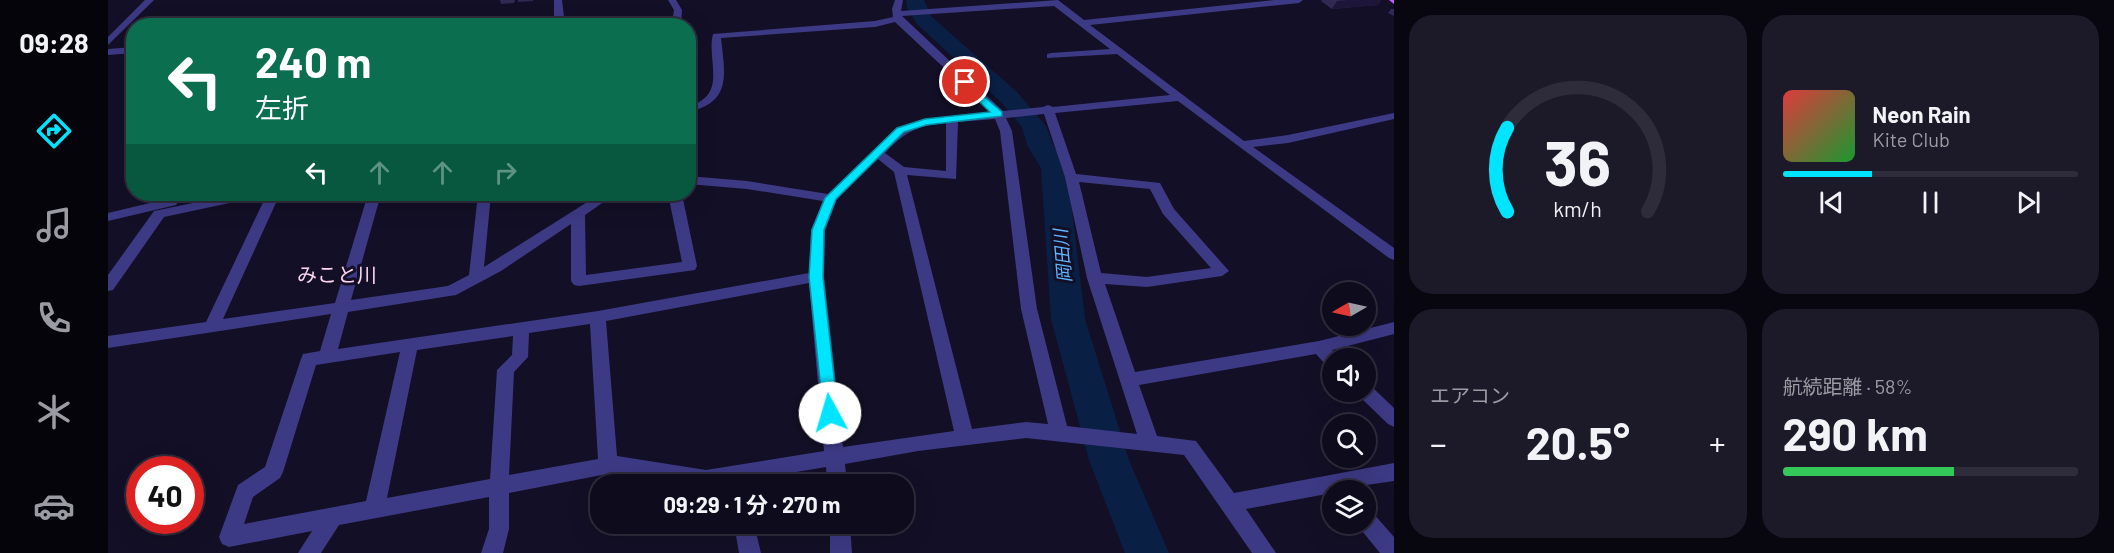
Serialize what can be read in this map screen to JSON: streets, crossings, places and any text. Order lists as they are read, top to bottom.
{
  "districts": ["みこと川"],
  "water": ["岡田川"],
  "north": "left",
  "page": {
    "tabs": "09:28",
    "turn": ["240 m", "左折"],
    "song": ["Neon Rain", "Kite Club"],
    "tile": [
      "エアコン",
      ["航続距離 · 58%", "290 km"]
    ],
    "heat": ["−", "20.5°", "+"],
    "limit": "40",
    "trip": "09:29 · 1 分 · 270 m",
    "gauge": ["36", "km/h"]
  }
}
